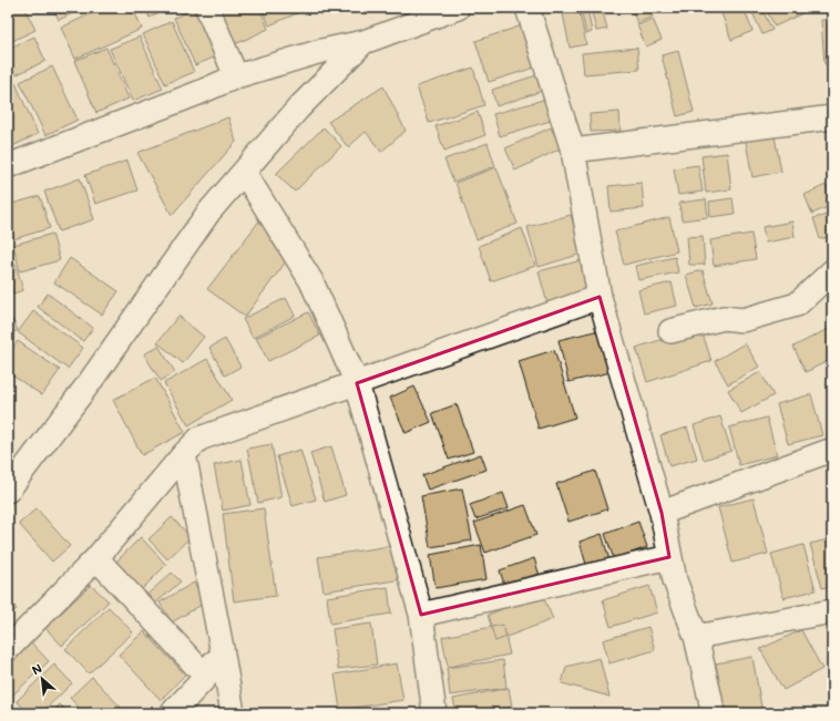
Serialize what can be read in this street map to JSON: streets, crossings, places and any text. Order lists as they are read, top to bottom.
{
  "north": "top left"
}
